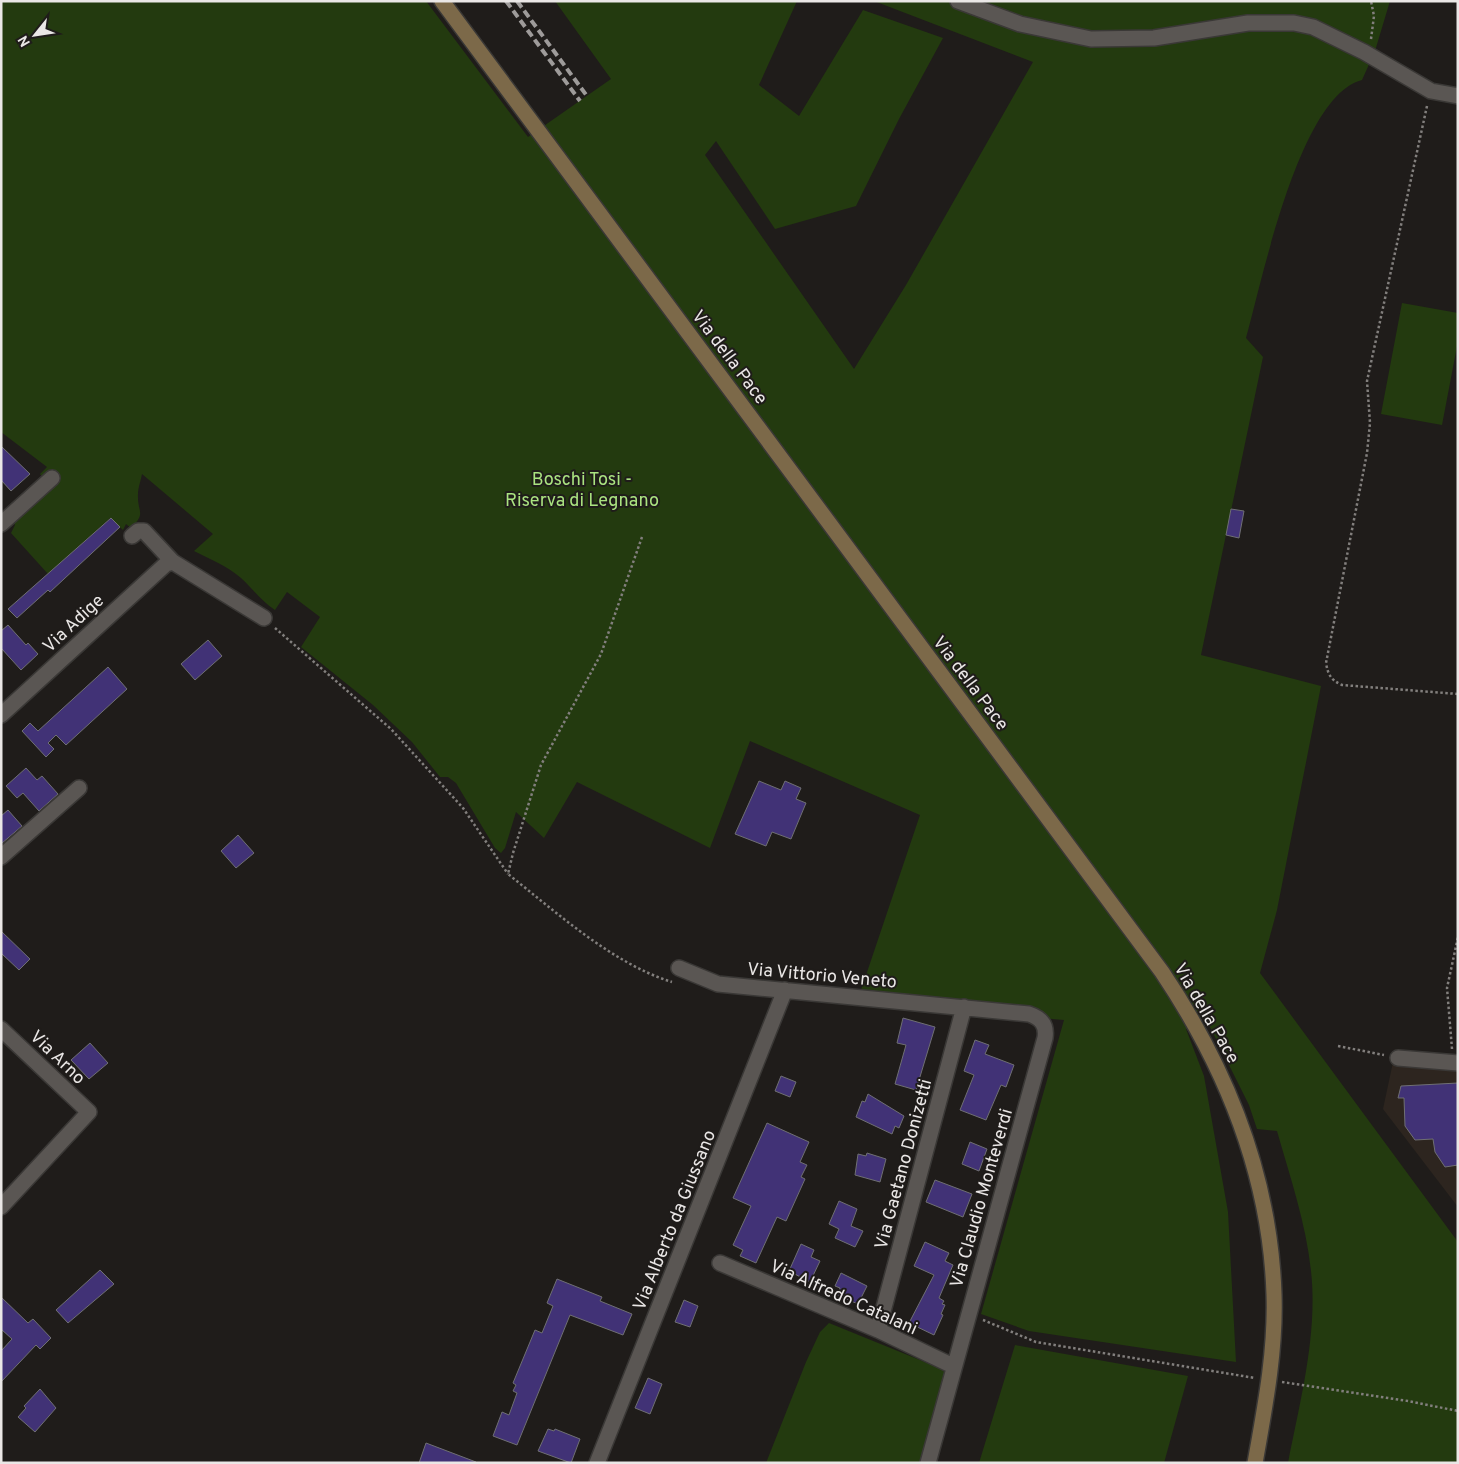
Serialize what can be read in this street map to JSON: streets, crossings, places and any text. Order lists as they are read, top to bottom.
{
  "streets": {
    "main road": ["Via della Pace"],
    "street": [
      "Via Adige",
      "Via Vittorio Veneto",
      "Via Arno",
      "Via Gaetano Donizetti",
      "Via Claudio Monteverdi",
      "Via Alberto da Giussano",
      "Via Alfredo Catalani"
    ]
  },
  "crossings": [
    ["Via Vittorio Veneto", "Via Gaetano Donizetti"],
    ["Via Vittorio Veneto", "Via Claudio Monteverdi"],
    ["Via Vittorio Veneto", "Via Alberto da Giussano"],
    ["Via Gaetano Donizetti", "Via Claudio Monteverdi"],
    ["Via Gaetano Donizetti", "Via Alfredo Catalani"],
    ["Via Claudio Monteverdi", "Via Alfredo Catalani"]
  ],
  "parks": ["Boschi Tosi - Riserva di Legnano"],
  "north": "bottom left"
}
